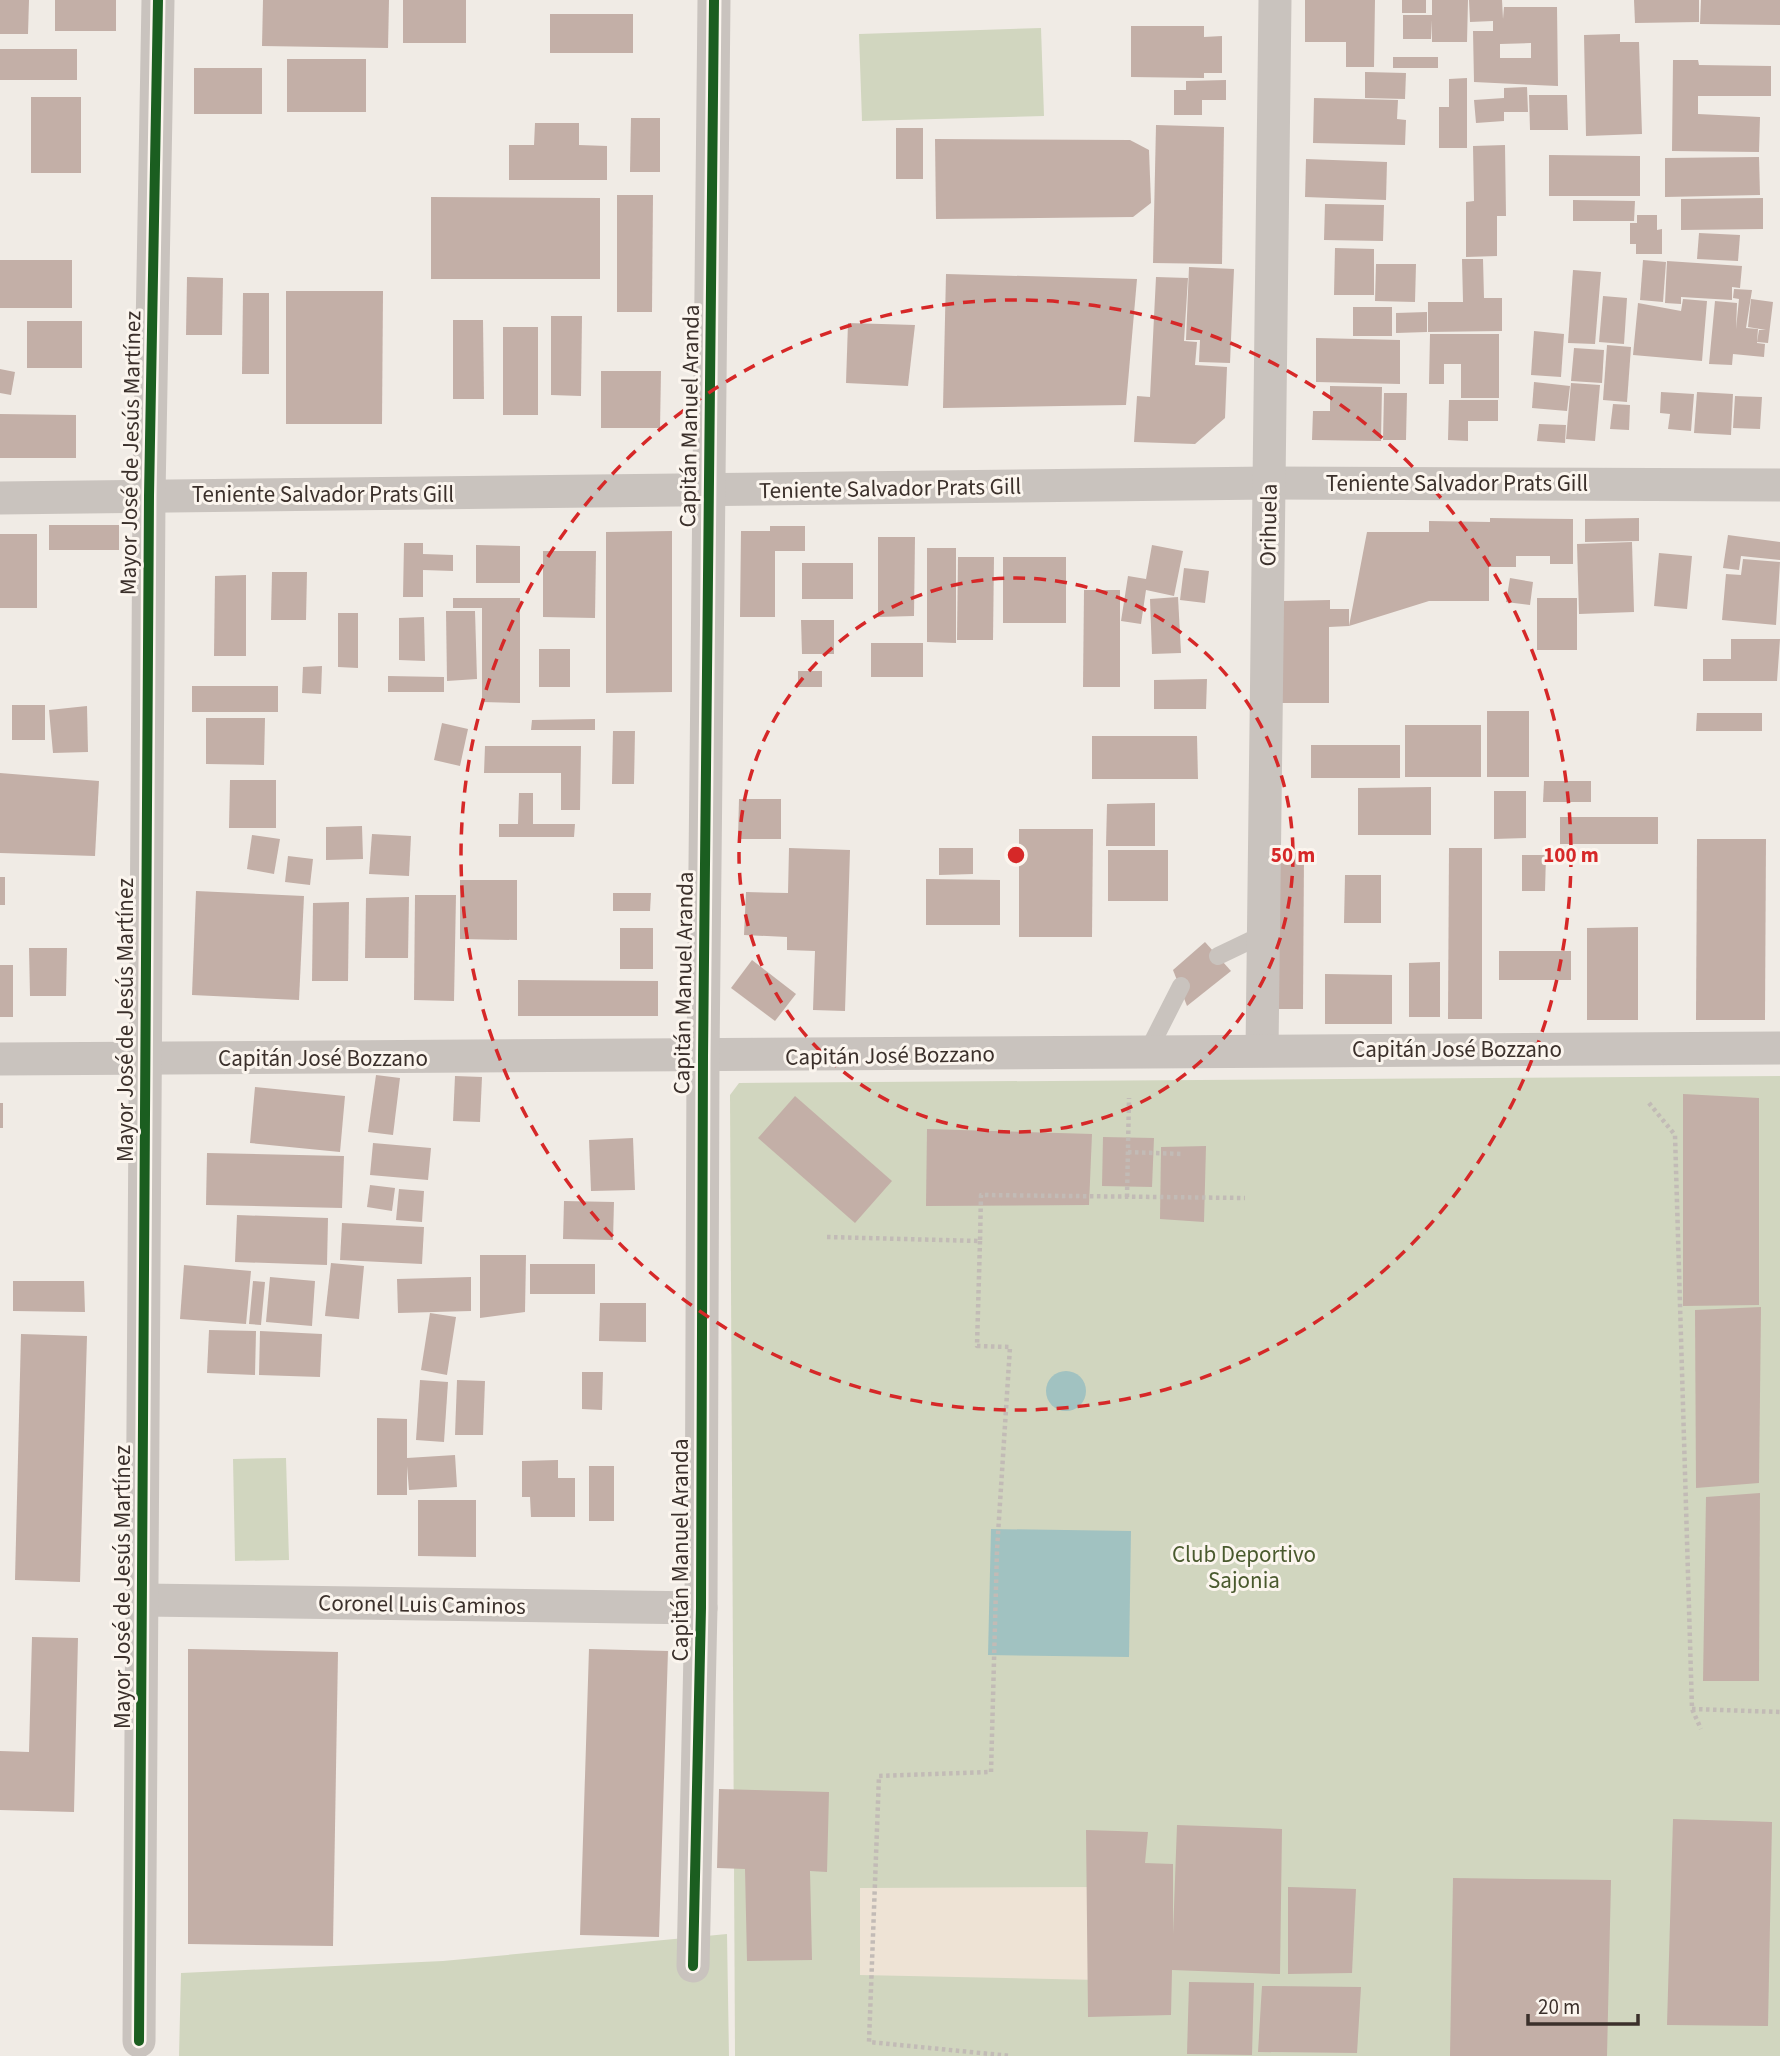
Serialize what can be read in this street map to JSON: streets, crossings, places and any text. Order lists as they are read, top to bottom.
{
  "streets": {
    "street": [
      "Capitán Manuel Aranda",
      "Mayor José de Jesús Martínez",
      "Teniente Salvador Prats Gill",
      "Orihuela",
      "Capitán José Bozzano",
      "Coronel Luis Caminos"
    ]
  },
  "crossings": [
    ["Capitán Manuel Aranda", "Teniente Salvador Prats Gill"],
    ["Capitán Manuel Aranda", "Capitán José Bozzano"],
    ["Capitán Manuel Aranda", "Coronel Luis Caminos"],
    ["Mayor José de Jesús Martínez", "Teniente Salvador Prats Gill"],
    ["Mayor José de Jesús Martínez", "Capitán José Bozzano"],
    ["Mayor José de Jesús Martínez", "Coronel Luis Caminos"],
    ["Teniente Salvador Prats Gill", "Orihuela"],
    ["Orihuela", "Capitán José Bozzano"]
  ],
  "parks": ["Club Deportivo Sajonia"],
  "scale_bar": "20 m",
  "rings": ["50 m", "100 m"]
}
